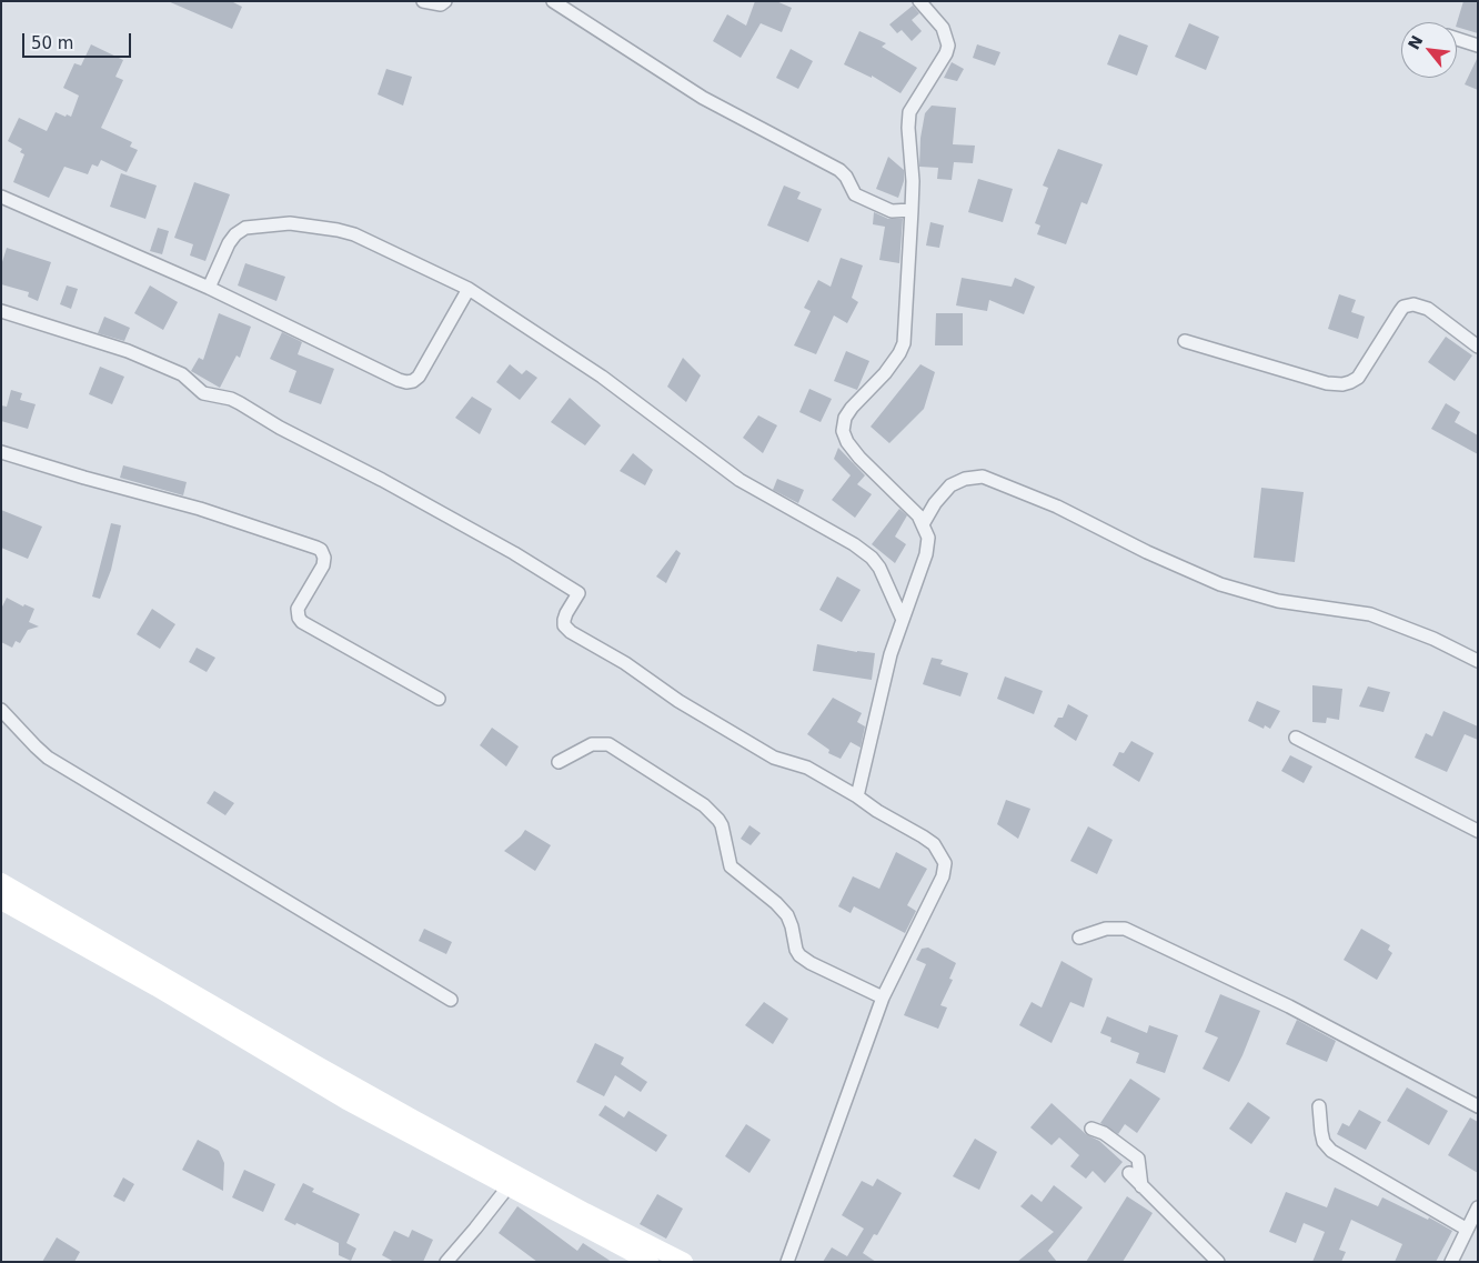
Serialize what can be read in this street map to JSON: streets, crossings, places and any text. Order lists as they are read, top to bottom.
{
  "scale_bar": "50 m",
  "north": "top left"
}
